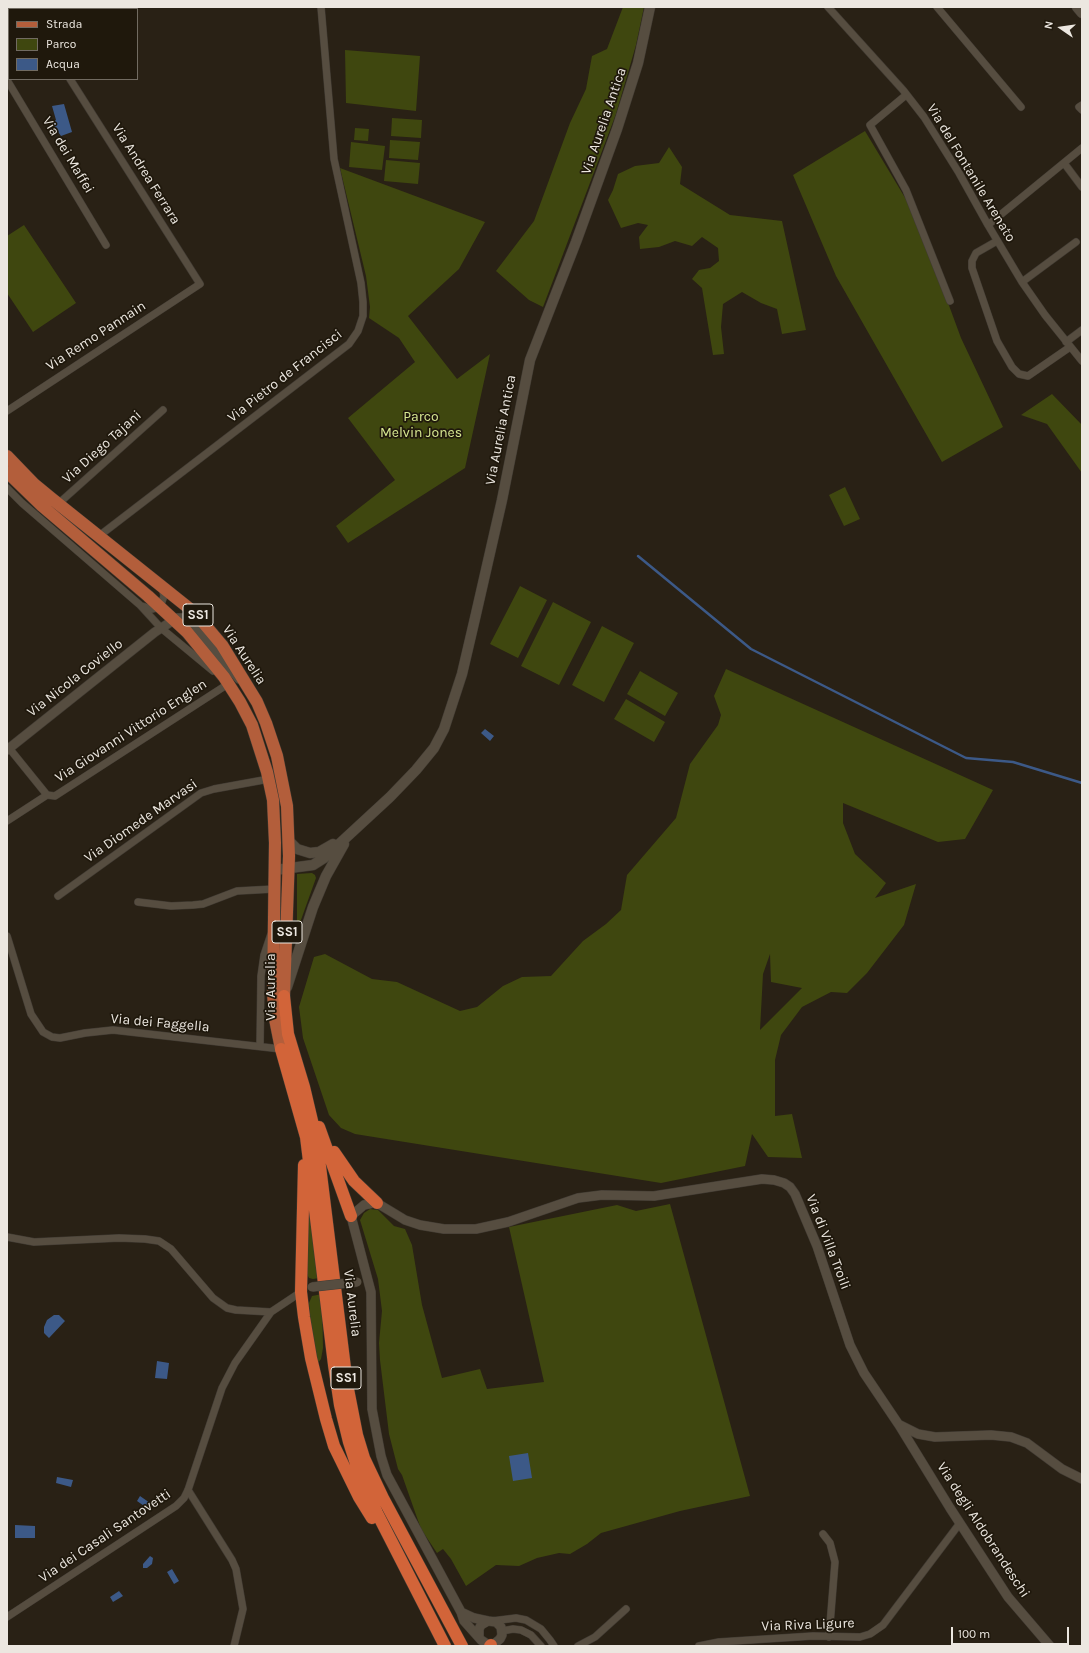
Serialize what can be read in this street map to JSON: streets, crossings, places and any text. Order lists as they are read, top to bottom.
{
  "streets": {
    "highway": ["SS1", "Via Aurelia"],
    "main road": ["Via Aurelia Antica"],
    "street": [
      "Via dei Maffei",
      "Via del Fontanile Arenato",
      "Via Andrea Ferrara",
      "Via Remo Pannain",
      "Via Pietro de Francisci",
      "Via Diego Tajani",
      "Via Nicola Coviello",
      "Via Giovanni Vittorio Englen",
      "Via Diomede Marvasi",
      "Via dei Faggella",
      "Via di Villa Troili",
      "Via degli Aldobrandeschi",
      "Via dei Casali Santovetti",
      "Via Riva Ligure"
    ]
  },
  "crossings": [
    ["Via Andrea Ferrara", "Via Remo Pannain"],
    ["Via Pietro de Francisci", "Via Aurelia"],
    ["Via Diego Tajani", "Via Aurelia"],
    ["Via Aurelia", "Via Nicola Coviello"],
    ["Via Aurelia", "Via Giovanni Vittorio Englen"],
    ["Via Aurelia", "Via Diomede Marvasi"],
    ["Via Aurelia", "Via dei Faggella"],
    ["Via di Villa Troili", "Via degli Aldobrandeschi"],
    ["Via degli Aldobrandeschi", "Via Riva Ligure"]
  ],
  "parks": ["Parco Melvin Jones"],
  "legend": ["Strada", "Parco", "Acqua"],
  "scale_bar": "100 m",
  "north": "left"
}
